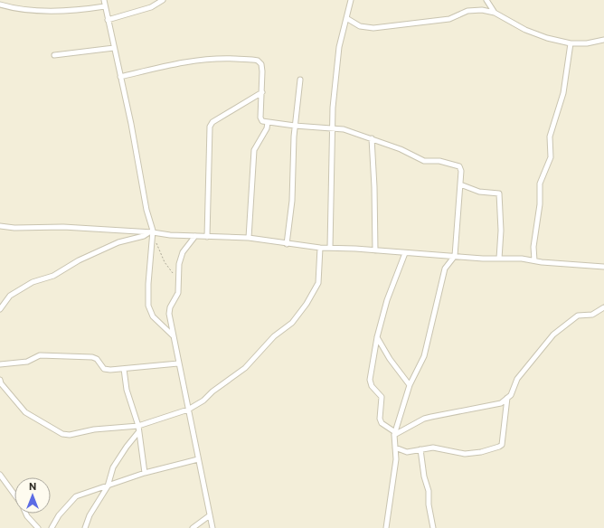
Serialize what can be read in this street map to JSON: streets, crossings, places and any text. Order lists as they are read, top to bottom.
{
  "north": "top"
}
